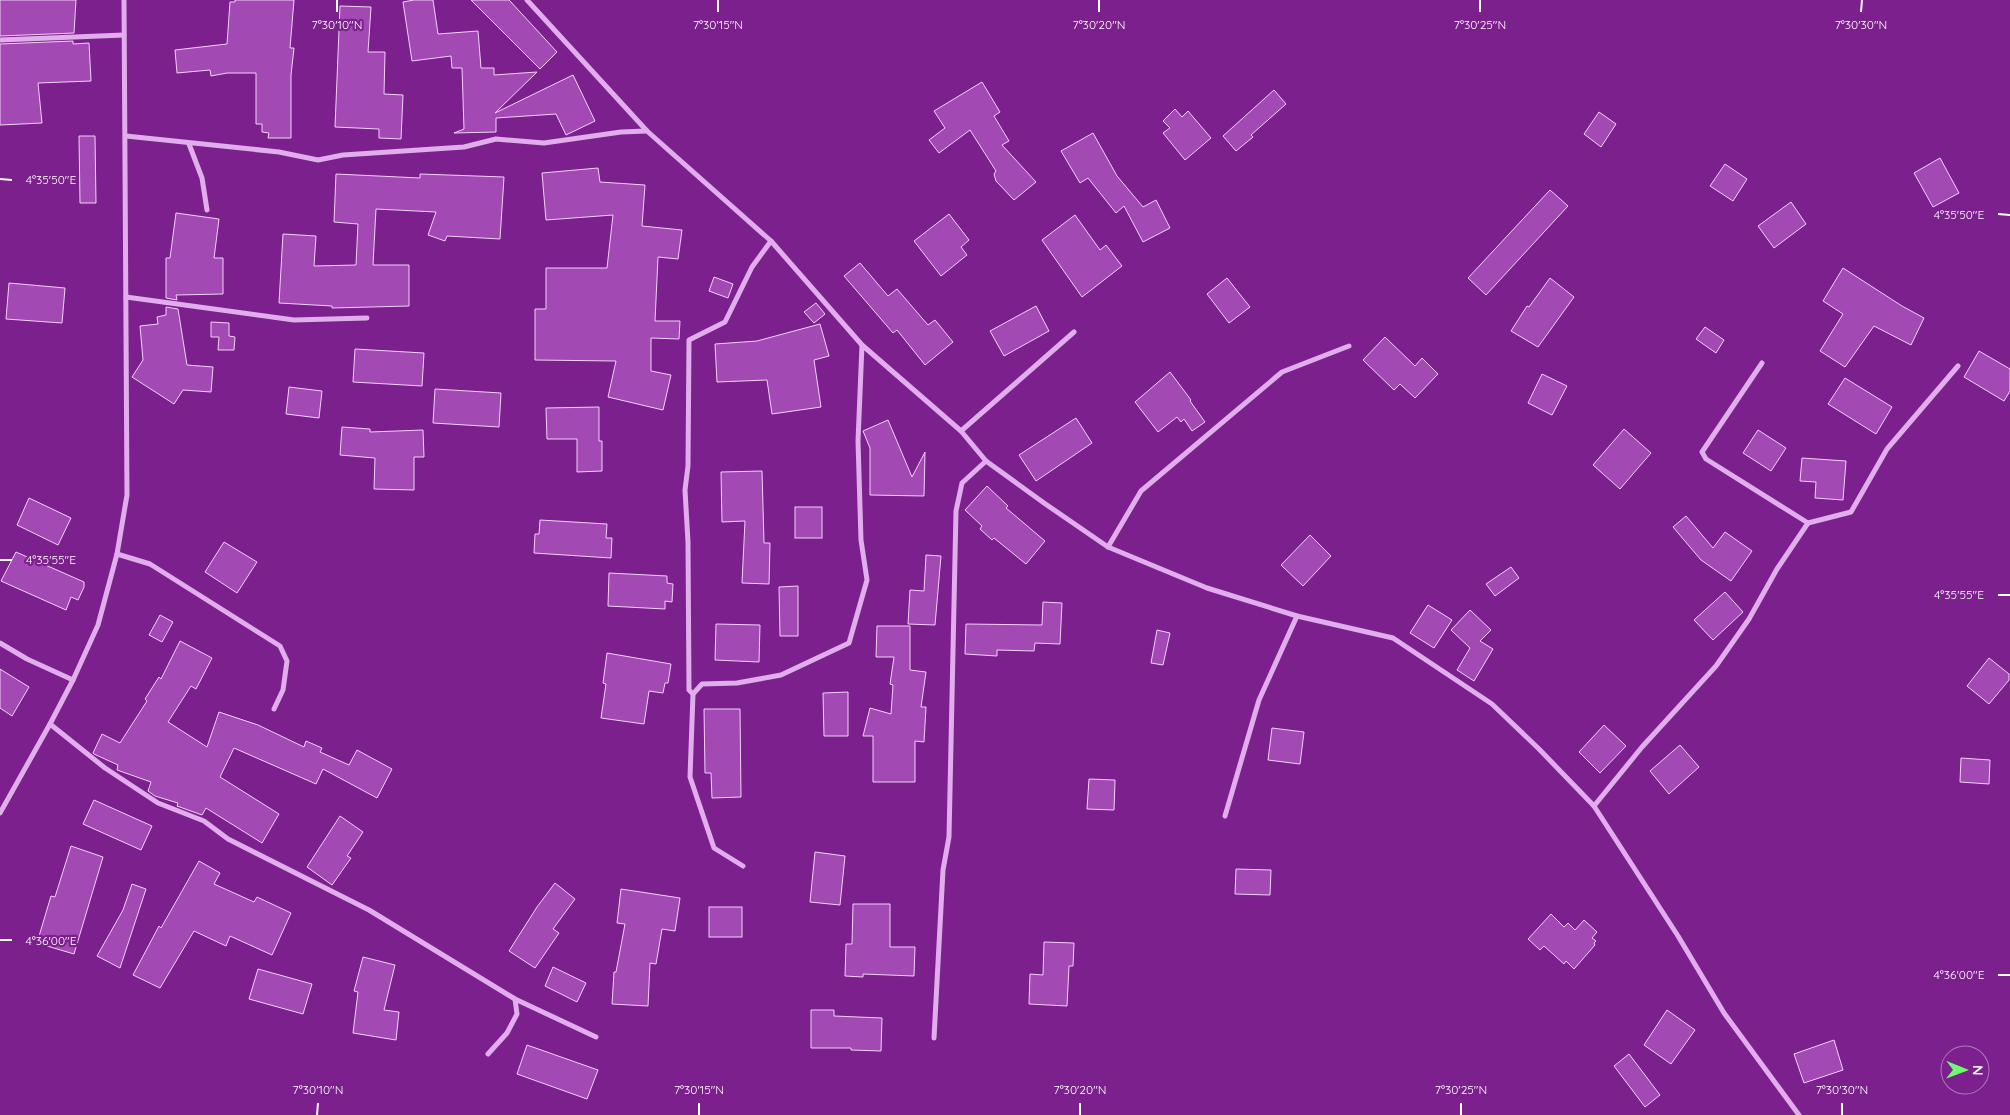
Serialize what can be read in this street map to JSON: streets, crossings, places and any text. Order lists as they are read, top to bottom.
{
  "north": "right",
  "coordinates": [
    "7°30'10\"N",
    "7°30'15\"N",
    "7°30'20\"N",
    "7°30'25\"N",
    "7°30'30\"N",
    "4°35'50\"E",
    "4°35'55\"E",
    "4°36'00\"E"
  ]
}
